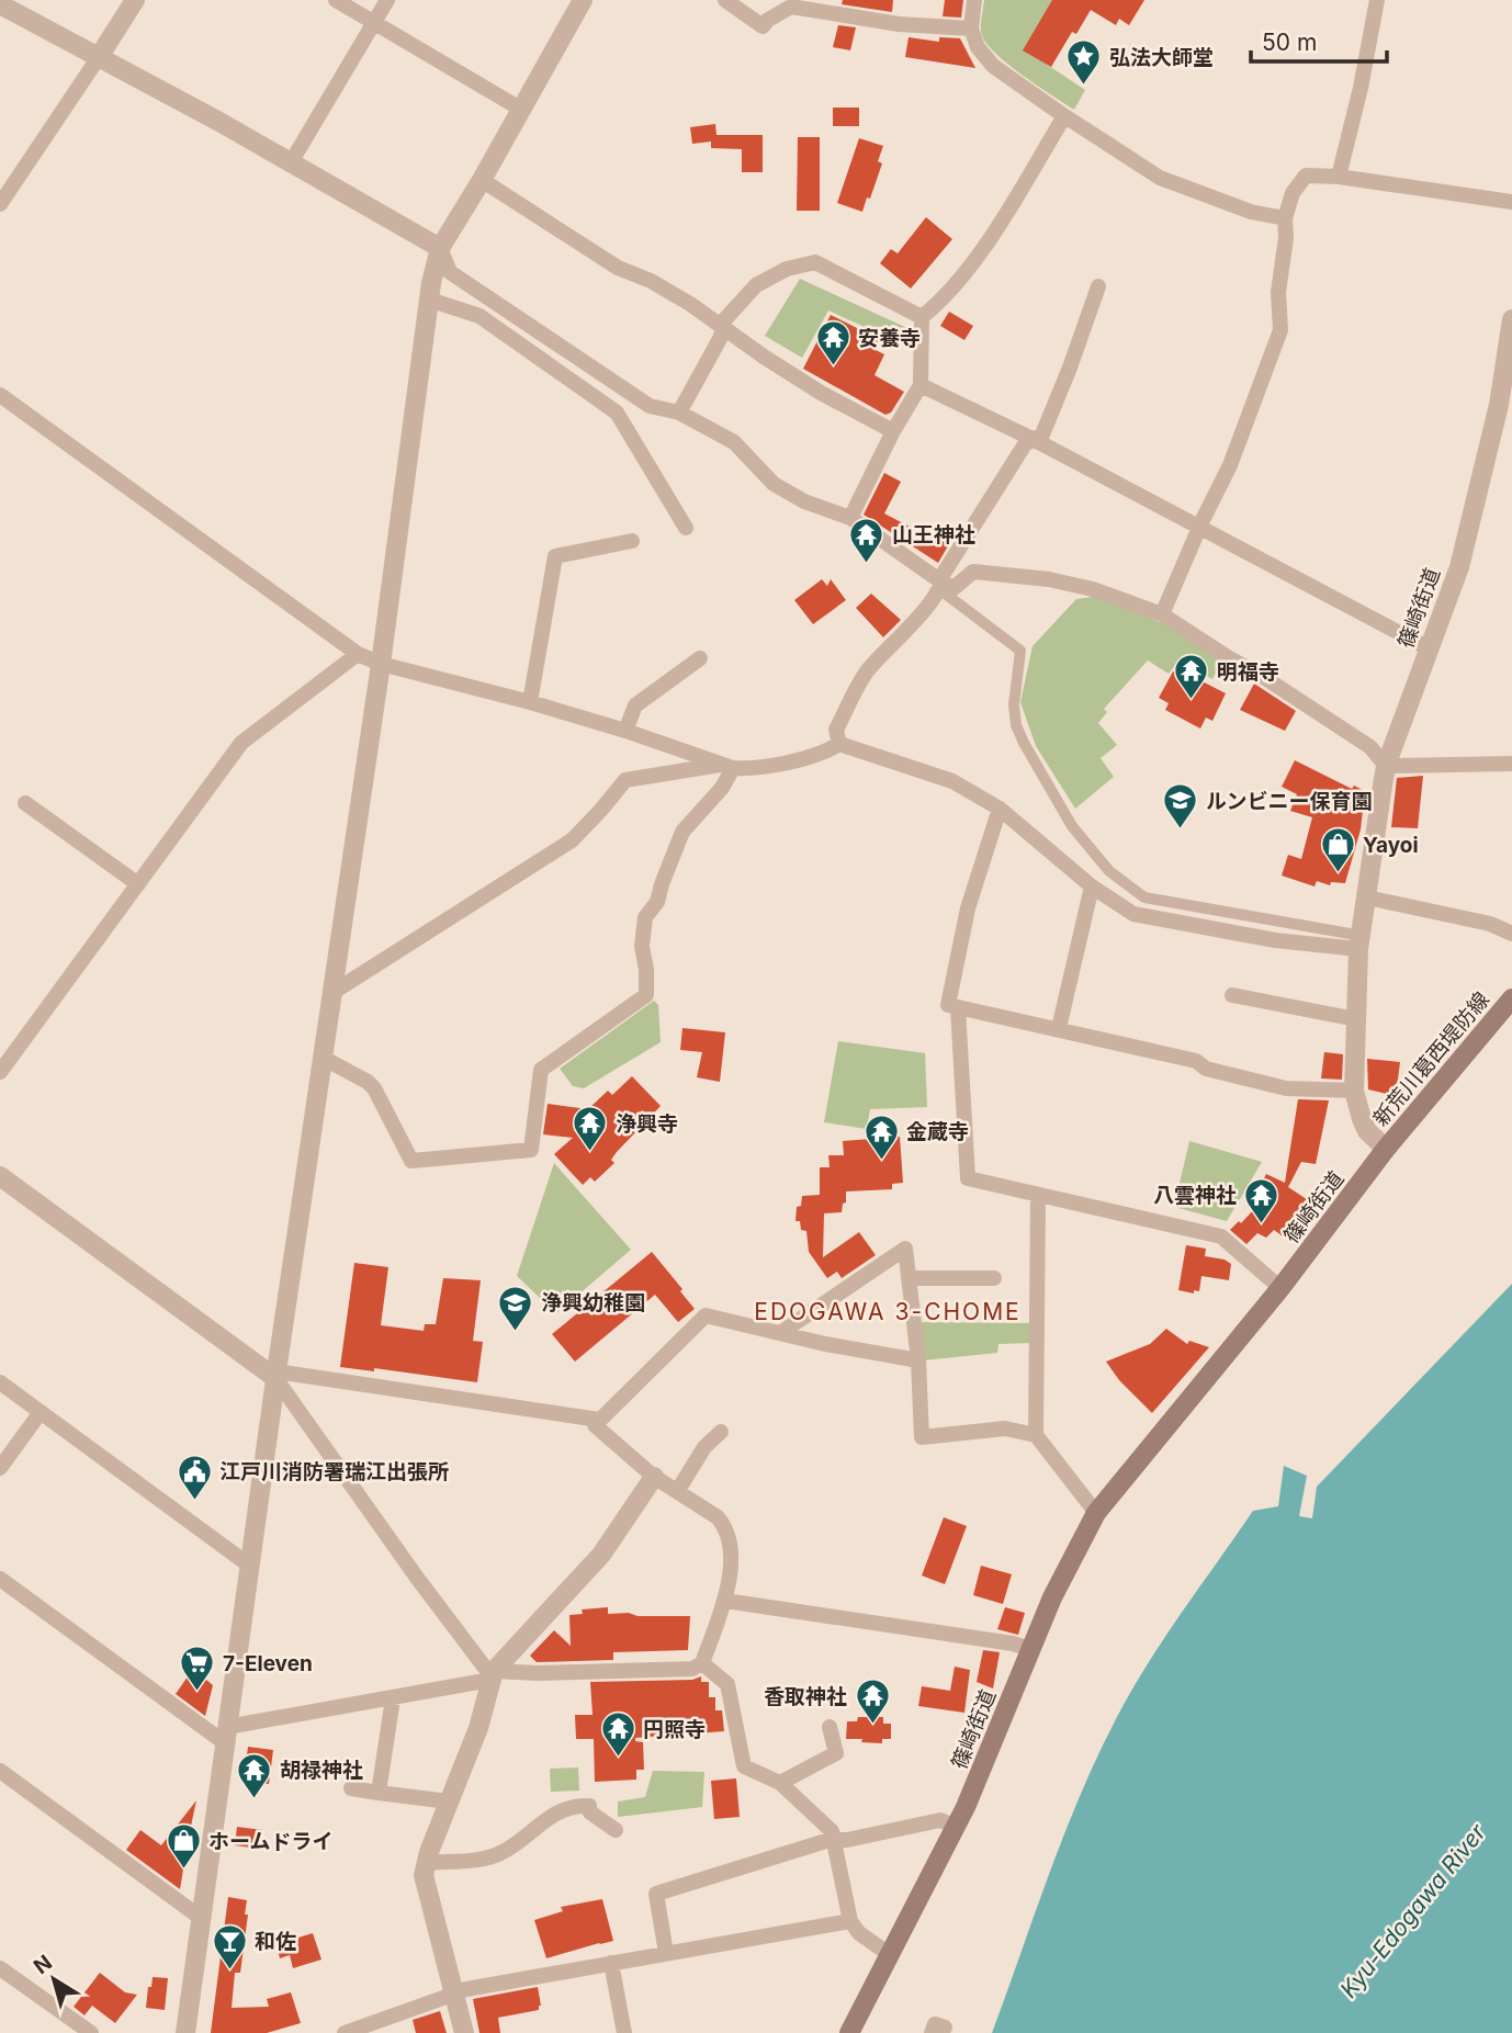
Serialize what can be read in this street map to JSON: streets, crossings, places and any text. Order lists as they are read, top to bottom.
{
  "streets": {
    "main road": ["篠崎街道", "新荒川葛西堤防線"]
  },
  "crossings": [
    ["篠崎街道", "新荒川葛西堤防線"]
  ],
  "districts": ["EDOGAWA 3-CHOME"],
  "water": ["Kyu-Edogawa River"],
  "places": {
    "place": ["弘法大師堂"],
    "temple": [
      "安養寺",
      "山王神社",
      "明福寺",
      "浄興寺",
      "金蔵寺",
      "八雲神社",
      "香取神社",
      "円照寺",
      "胡禄神社"
    ],
    "school or university": ["ルンビニー保育園", "浄興幼稚園"],
    "shop": ["Yayoi", "ホームドライ"],
    "public building": ["江戸川消防署瑞江出張所"],
    "supermarket": ["7-Eleven"],
    "bar": ["和佐"]
  },
  "scale_bar": "50 m",
  "north": "top left"
}
